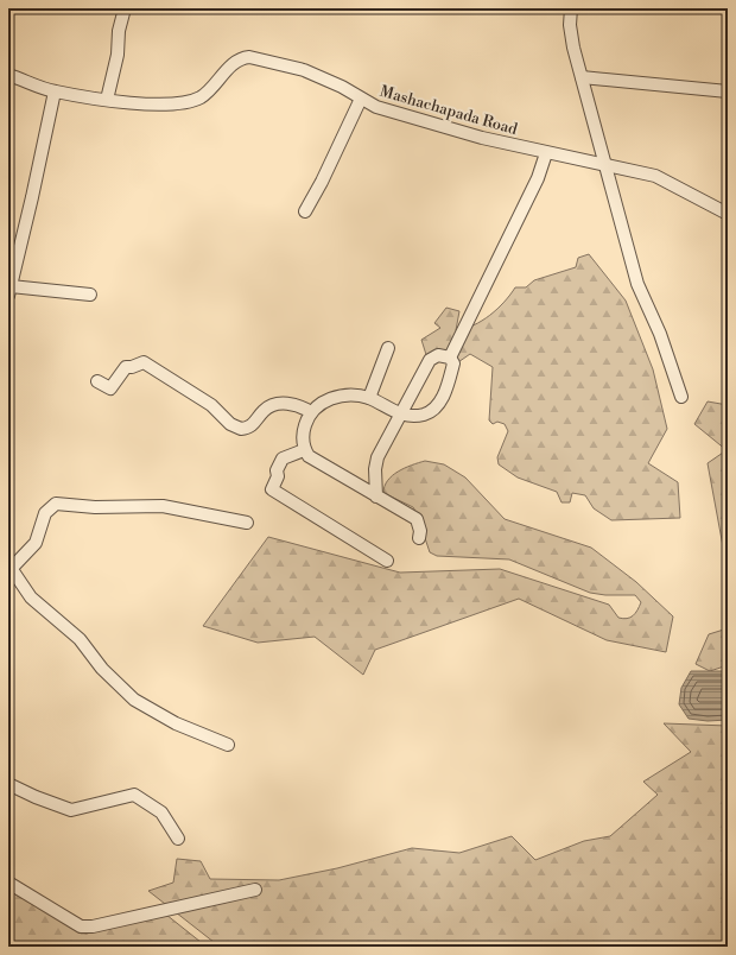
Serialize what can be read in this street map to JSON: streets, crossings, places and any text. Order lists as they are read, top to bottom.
{
  "streets": {
    "street": ["Mashachapada Road"]
  }
}
